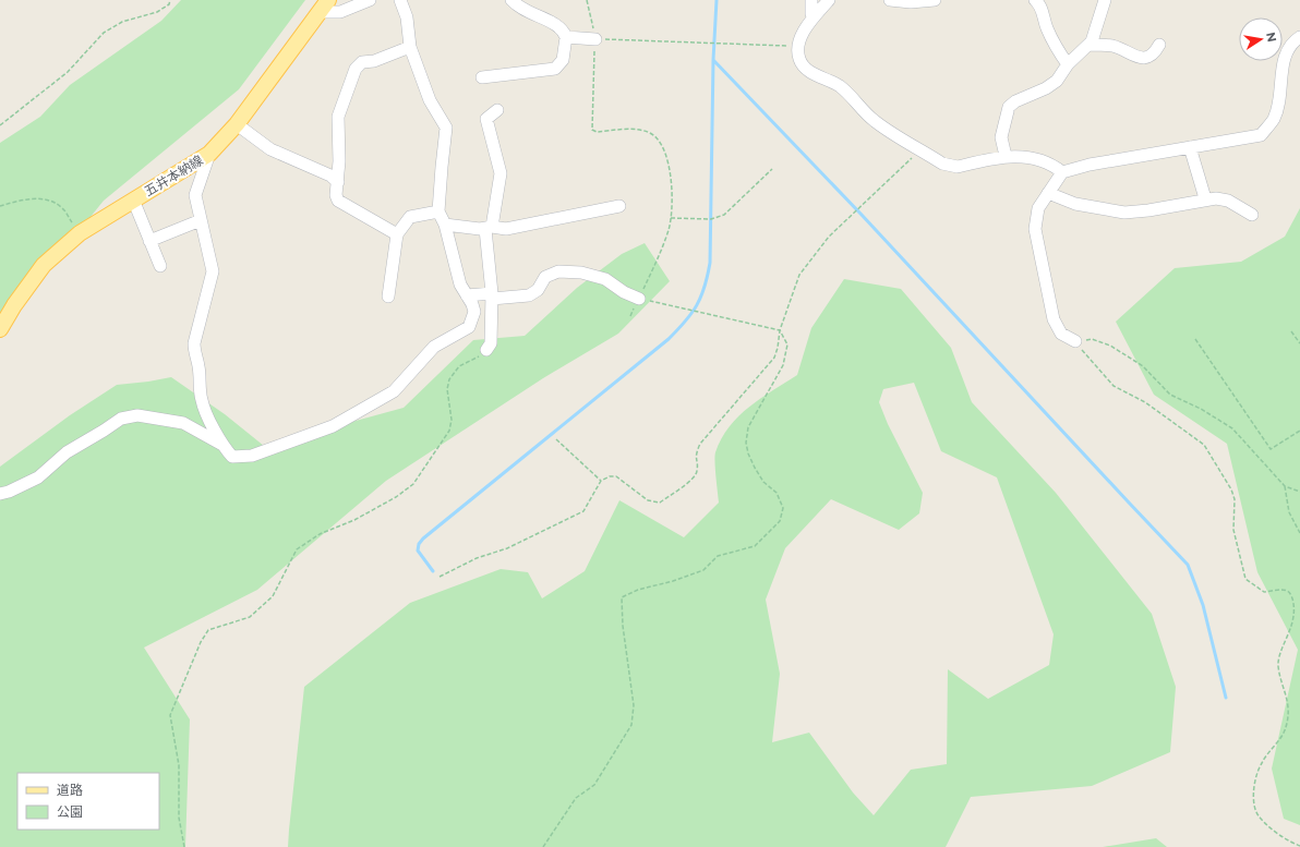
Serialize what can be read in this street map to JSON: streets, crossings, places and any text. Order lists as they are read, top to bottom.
{
  "streets": {
    "main road": ["五井本納線"]
  },
  "legend": ["道路", "公園"],
  "north": "right"
}
